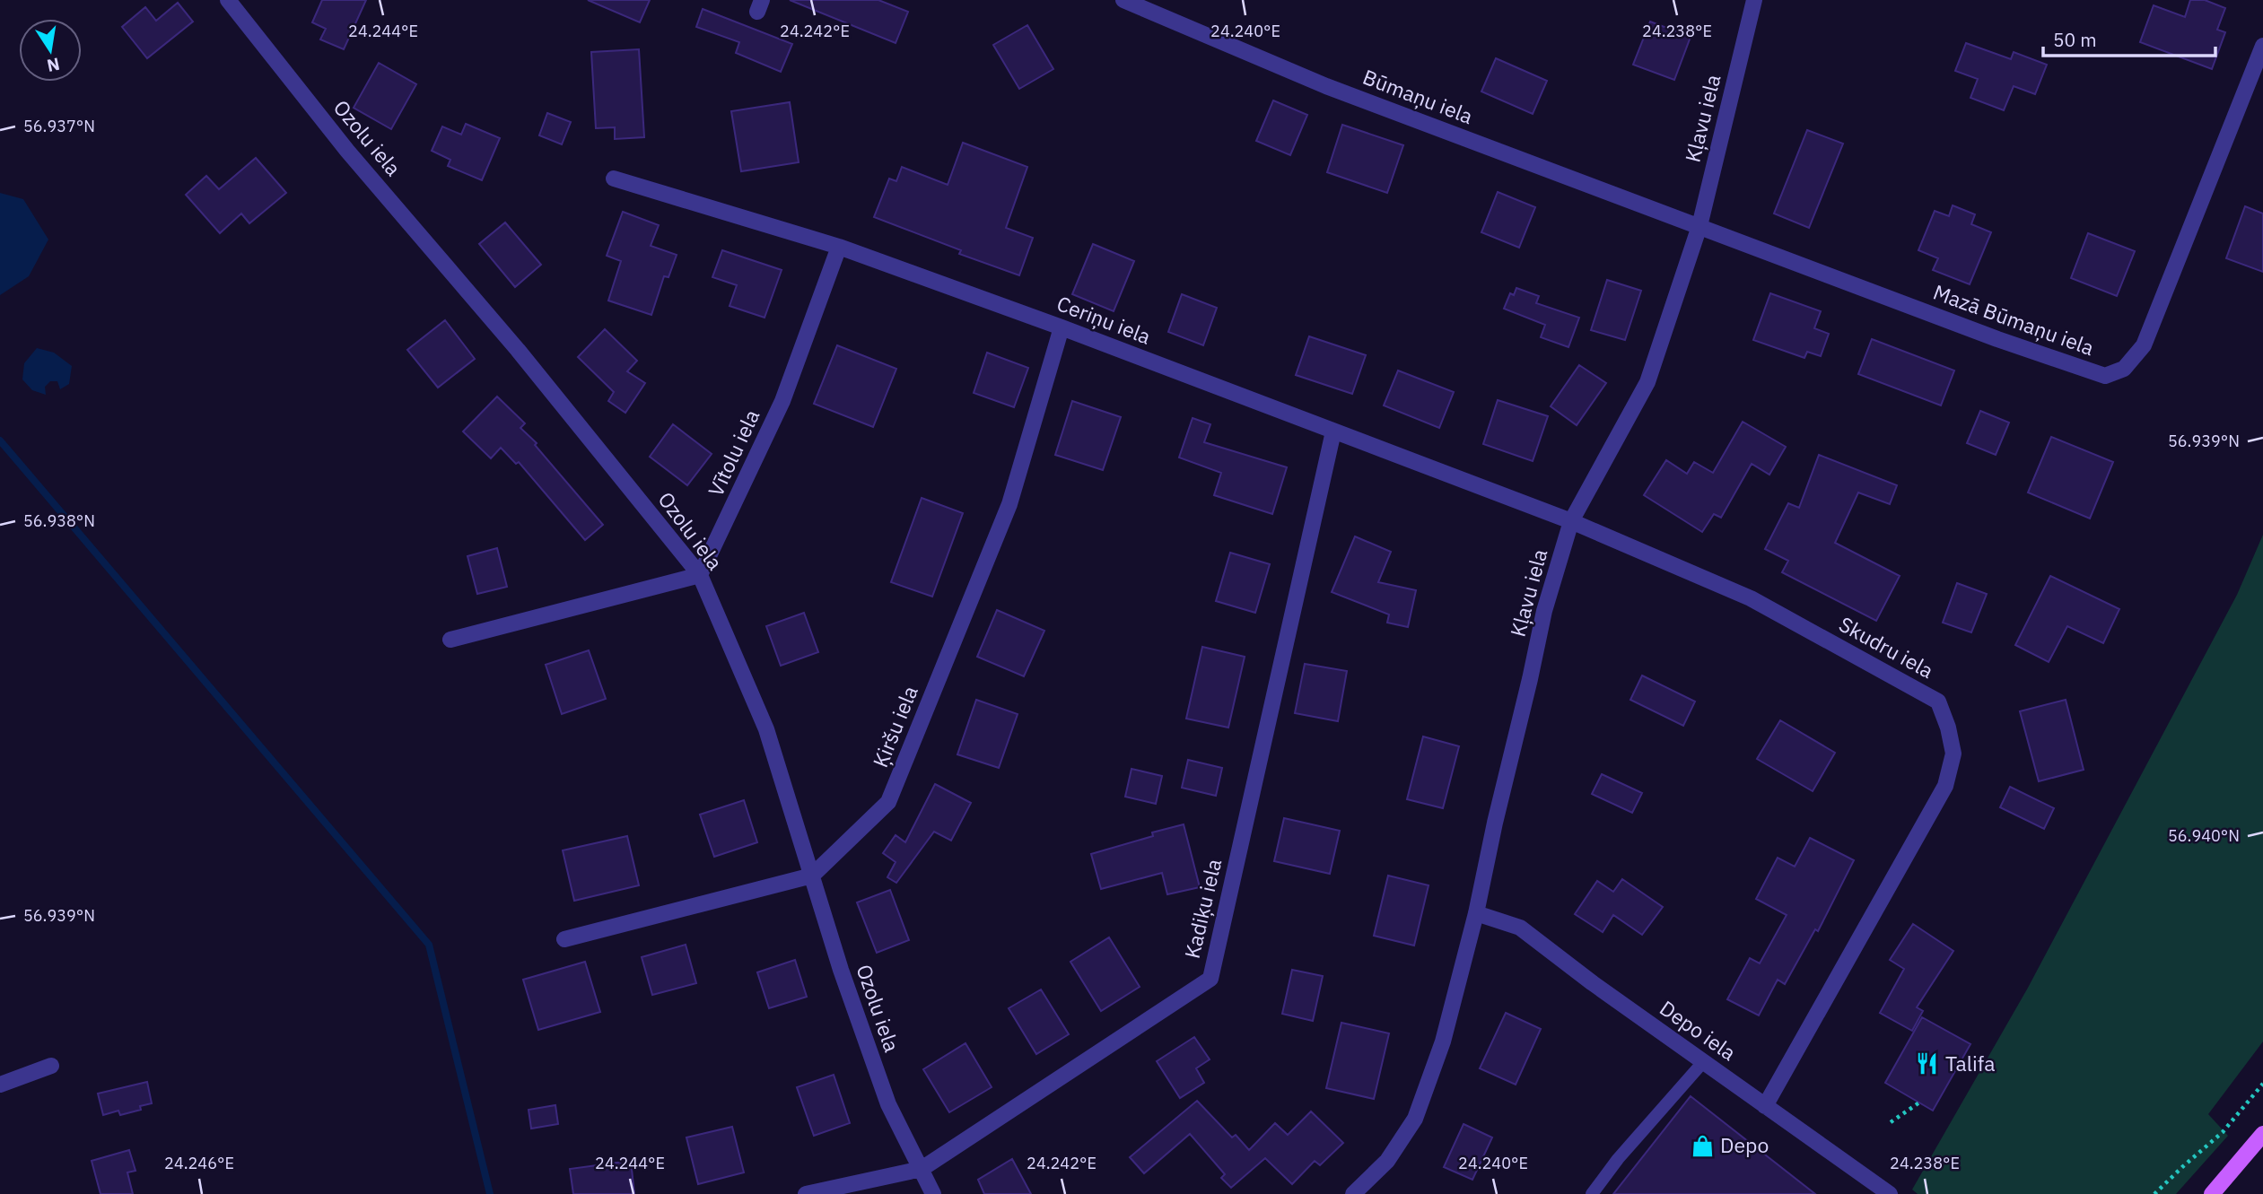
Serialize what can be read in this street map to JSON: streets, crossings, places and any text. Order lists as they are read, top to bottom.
{
  "streets": {
    "street": [
      "Būmaņu iela",
      "Kļavu iela",
      "Ozolu iela",
      "Ceriņu iela",
      "Mazā Būmaņu iela",
      "Vītolu iela",
      "Skudru iela",
      "Ķiršu iela",
      "Kadiķu iela",
      "Depo iela"
    ]
  },
  "crossings": [
    ["Būmaņu iela", "Kļavu iela"],
    ["Būmaņu iela", "Mazā Būmaņu iela"],
    ["Kļavu iela", "Ceriņu iela"],
    ["Kļavu iela", "Mazā Būmaņu iela"],
    ["Kļavu iela", "Skudru iela"],
    ["Kļavu iela", "Depo iela"],
    ["Ozolu iela", "Vītolu iela"],
    ["Ozolu iela", "Ķiršu iela"],
    ["Ozolu iela", "Kadiķu iela"],
    ["Ceriņu iela", "Vītolu iela"],
    ["Ceriņu iela", "Skudru iela"],
    ["Ceriņu iela", "Ķiršu iela"],
    ["Ceriņu iela", "Kadiķu iela"],
    ["Skudru iela", "Depo iela"]
  ],
  "places": {
    "restaurant": ["Talifa"],
    "shop": ["Depo"]
  },
  "scale_bar": "50 m",
  "north": "bottom",
  "coordinates": [
    "24.244°E",
    "24.242°E",
    "24.240°E",
    "24.238°E",
    "56.937°N",
    "56.939°N",
    "56.938°N",
    "56.940°N",
    "24.246°E"
  ]
}
